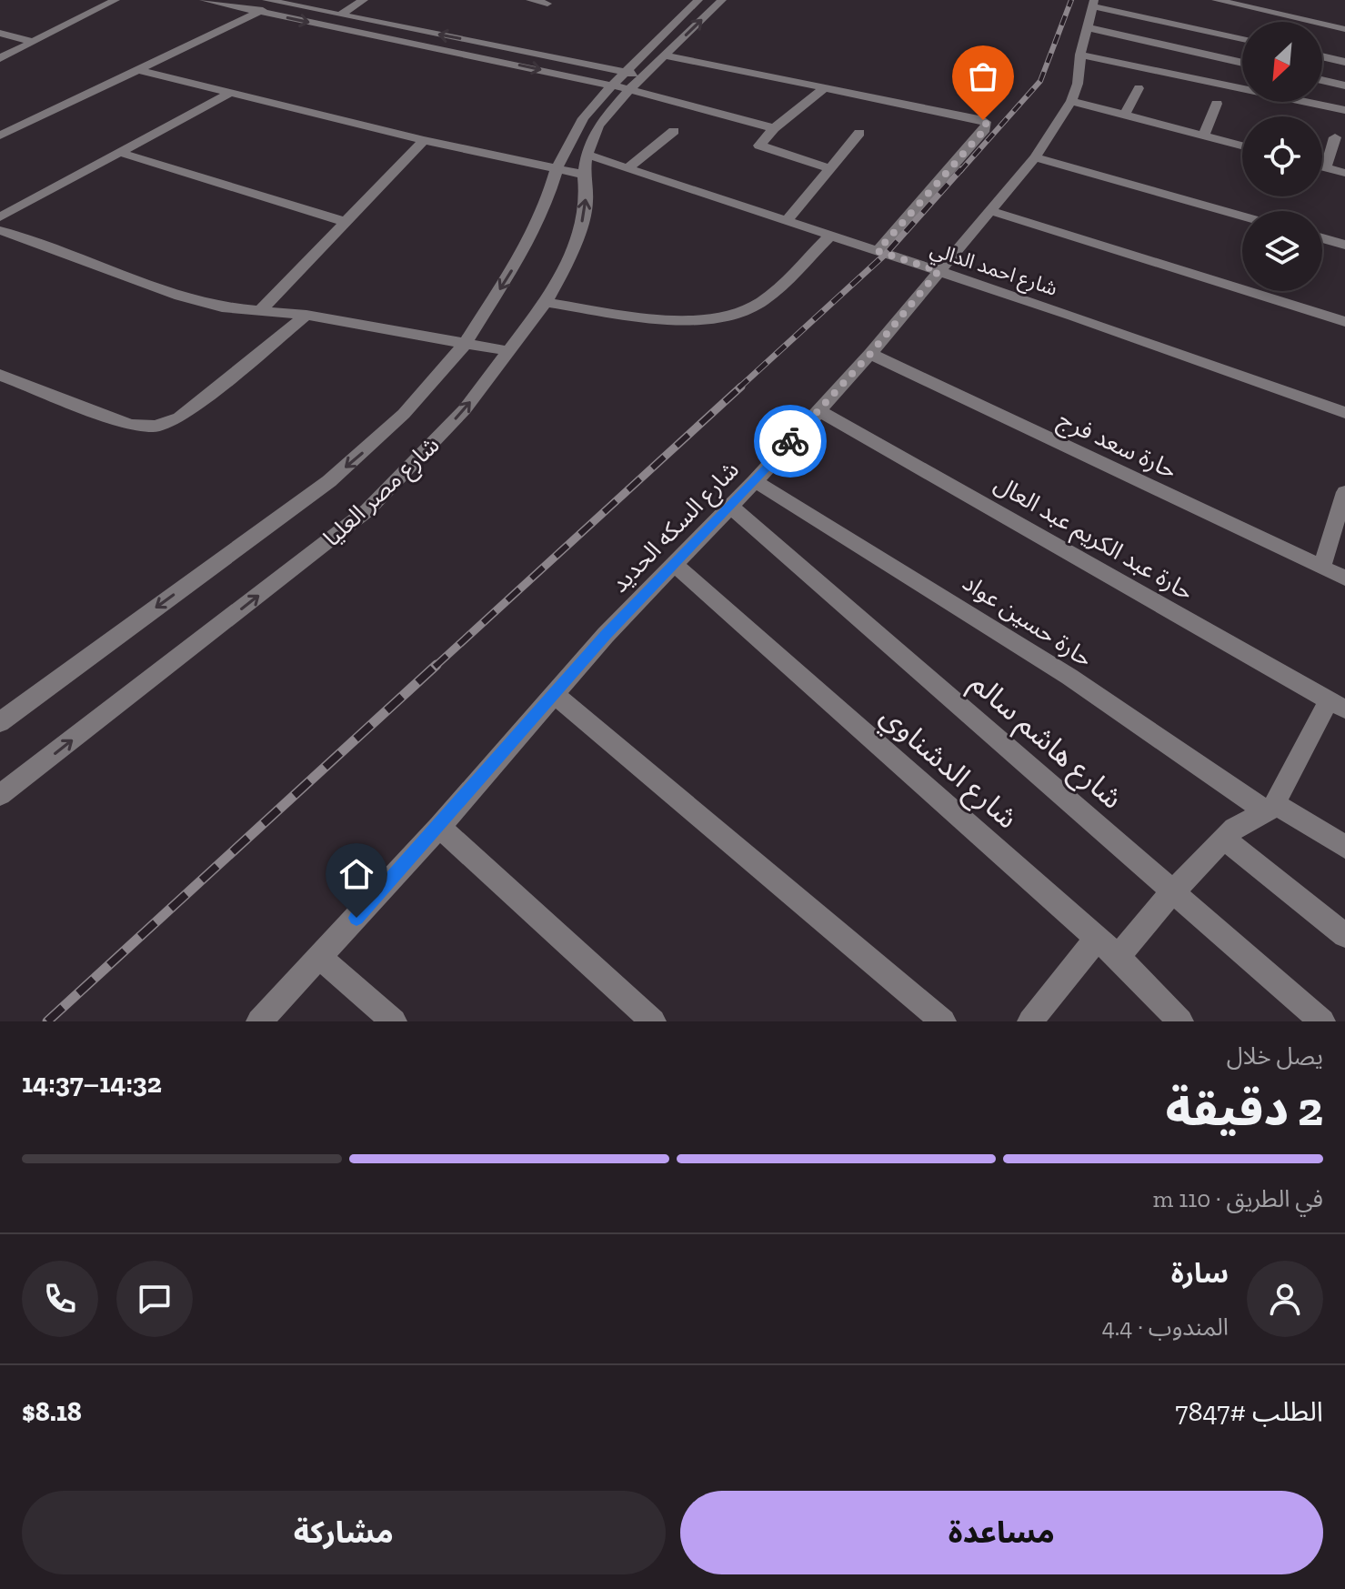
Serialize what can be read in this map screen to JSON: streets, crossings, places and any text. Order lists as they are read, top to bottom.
{
  "streets": {
    "street": [
      "شارع احمد الدالي",
      "حارة سعد فرج",
      "شارع مصر العليا",
      "شارع السكه الحديد",
      "حارة عبد الكريم عبد العال",
      "حارة حسين عواد",
      "شارع هاشم سالم",
      "شارع الدشناوي"
    ]
  },
  "crossings": [
    ["شارع احمد الدالي", "شارع مصر العليا"],
    ["شارع احمد الدالي", "شارع السكه الحديد"],
    ["حارة سعد فرج", "شارع السكه الحديد"],
    ["شارع السكه الحديد", "حارة عبد الكريم عبد العال"],
    ["شارع السكه الحديد", "حارة حسين عواد"],
    ["شارع السكه الحديد", "شارع هاشم سالم"],
    ["شارع السكه الحديد", "شارع الدشناوي"]
  ],
  "north": "bottom left",
  "page": {
    "heading": ["2 دقيقة", "يصل خلال", "14:32–14:37"],
    "panel": [
      "سارة",
      "المندوب · 4.4",
      "الطلب #7847",
      "$8.18"
    ],
    "bar": "في الطريق · 110 m",
    "buttons": ["مساعدة", "مشاركة"]
  }
}
